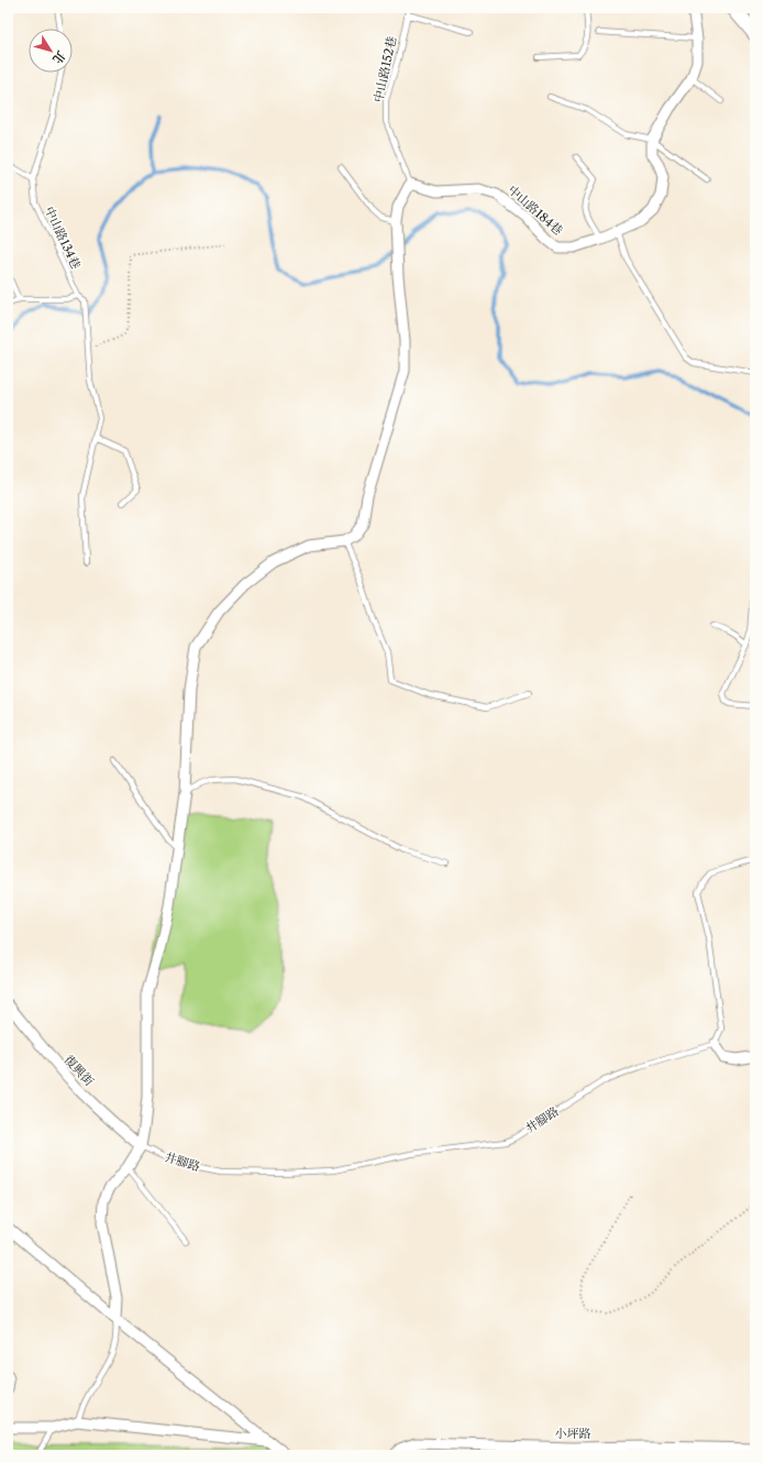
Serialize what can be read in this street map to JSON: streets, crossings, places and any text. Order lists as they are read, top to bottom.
{
  "streets": {
    "street": ["中山路184巷", "復興街", "小坪路"],
    "lane": ["中山路152巷", "中山路134巷", "井腳路"]
  },
  "crossings": [
    ["中山路152巷", "中山路184巷"],
    ["復興街", "井腳路"]
  ],
  "north": "bottom right"
}
